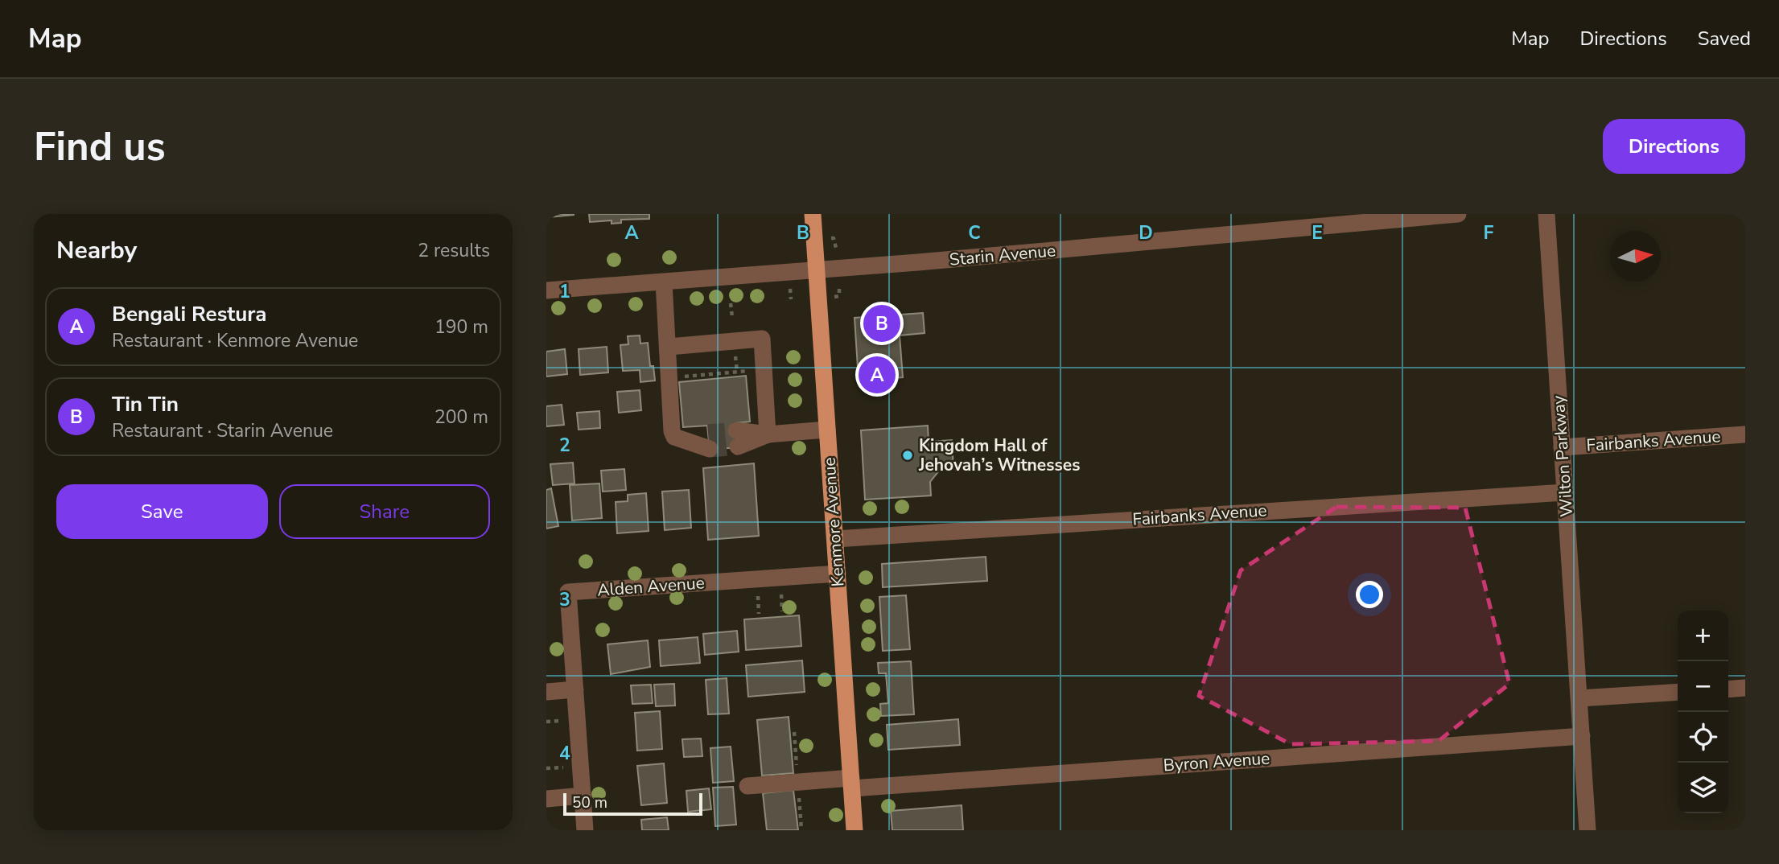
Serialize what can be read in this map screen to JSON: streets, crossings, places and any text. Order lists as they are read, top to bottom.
{
  "streets": {
    "main road": ["Kenmore Avenue"],
    "street": [
      "Starin Avenue",
      "Fairbanks Avenue",
      "Wilton Parkway",
      "Alden Avenue",
      "Byron Avenue"
    ]
  },
  "crossings": [
    ["Starin Avenue", "Kenmore Avenue"],
    ["Fairbanks Avenue", "Wilton Parkway"],
    ["Fairbanks Avenue", "Kenmore Avenue"],
    ["Wilton Parkway", "Byron Avenue"],
    ["Kenmore Avenue", "Alden Avenue"],
    ["Kenmore Avenue", "Byron Avenue"]
  ],
  "places": ["Kingdom Hall of Jehovah’s Witnesses"],
  "scale_bar": "50 m",
  "north": "right",
  "page": {
    "header": "Map",
    "nav": ["Map", "Directions", "Saved"],
    "buttons": [
      "Directions",
      ["Save", "Share"]
    ],
    "title": "Find us",
    "heading": ["Nearby", "2 results"],
    "list": [
      {
        "mark": "A",
        "name": "Bengali Restura",
        "note": "Restaurant · Kenmore Avenue",
        "value": "190 m"
      },
      {
        "mark": "B",
        "name": "Tin Tin",
        "note": "Restaurant · Starin Avenue",
        "value": "200 m"
      }
    ],
    "pins": ["B", "A"],
    "map_buttons": ["+", "−"],
    "scale": "50 m"
  },
  "grid": {
    "columns": [
      "A",
      "B",
      "C",
      "D",
      "E",
      "F"
    ],
    "rows": [
      "1",
      "2",
      "3",
      "4"
    ]
  }
}
